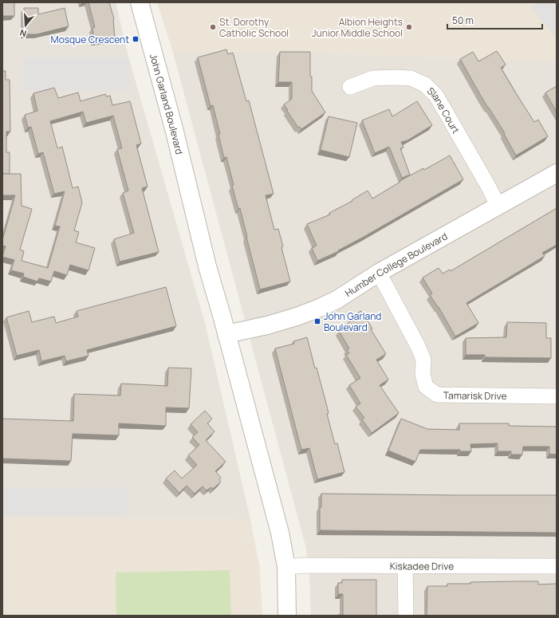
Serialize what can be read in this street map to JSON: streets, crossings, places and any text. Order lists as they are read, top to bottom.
{
  "streets": {
    "street": [
      "John Garland Boulevard",
      "Slane Court",
      "Humber College Boulevard",
      "Tamarisk Drive",
      "Kiskadee Drive"
    ]
  },
  "crossings": [
    ["John Garland Boulevard", "Humber College Boulevard"],
    ["John Garland Boulevard", "Kiskadee Drive"],
    ["Slane Court", "Humber College Boulevard"],
    ["Humber College Boulevard", "Tamarisk Drive"]
  ],
  "places": {
    "other": ["St. Dorothy Catholic School", "Albion Heights Junior Middle School"],
    "transit": ["Mosque Crescent", "John Garland Boulevard"]
  },
  "scale_bar": "50 m",
  "north": "bottom"
}
